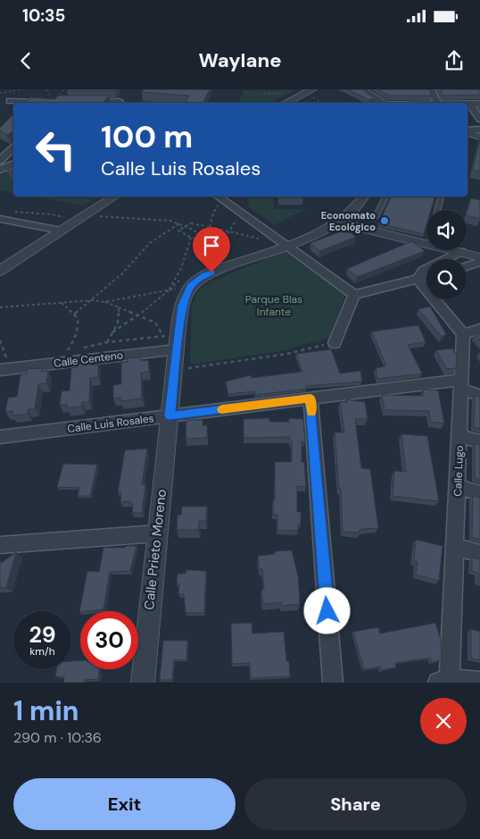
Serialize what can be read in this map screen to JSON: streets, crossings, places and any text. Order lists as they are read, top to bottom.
{
  "streets": {
    "street": [
      "Calle Centeno",
      "Calle Luis Rosales",
      "Calle Lugo",
      "Calle Prieto Moreno"
    ]
  },
  "crossings": [
    ["Calle Centeno", "Calle Prieto Moreno"],
    ["Calle Luis Rosales", "Calle Lugo"],
    ["Calle Luis Rosales", "Calle Prieto Moreno"]
  ],
  "parks": ["Parque Blas Infante"],
  "places": ["Economato Ecológico"],
  "page": {
    "status": "10:35",
    "header": "Waylane",
    "turn": ["100 m", "Calle Luis Rosales"],
    "speed": "29 km/h",
    "limit": "30",
    "heading": ["1 min", "290 m · 10:36"],
    "buttons": ["Exit", "Share"]
  }
}
